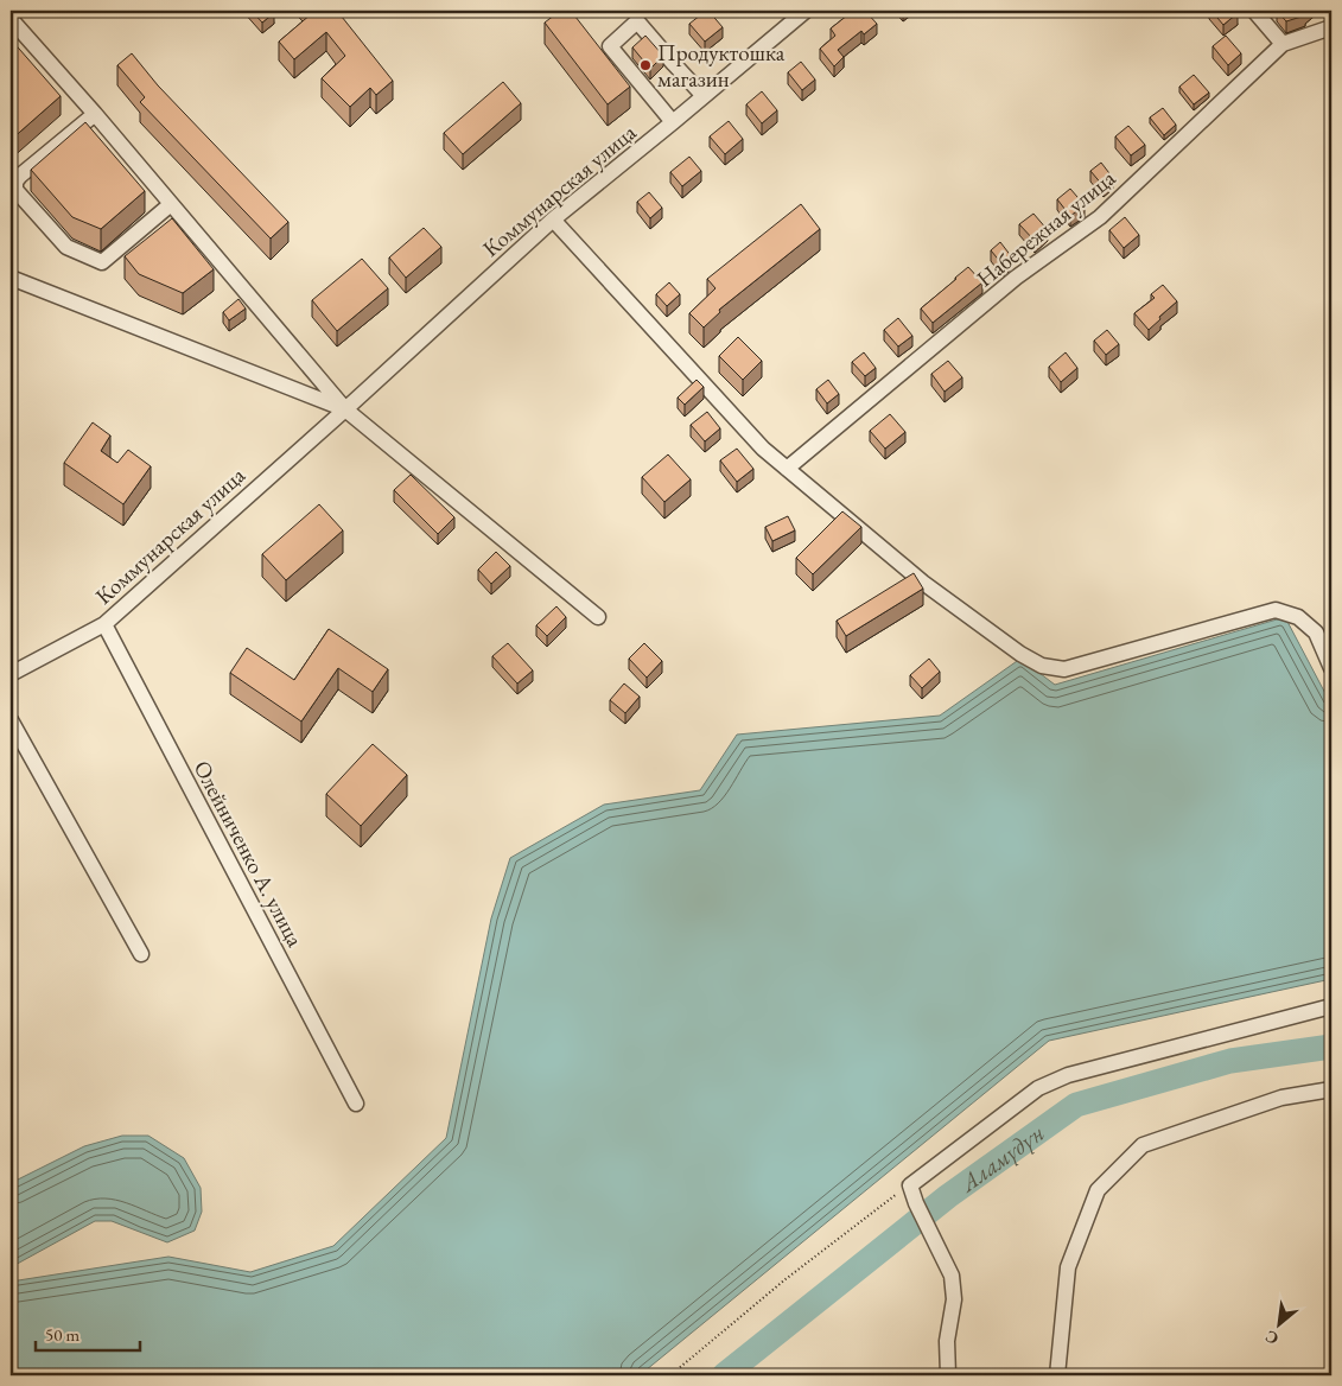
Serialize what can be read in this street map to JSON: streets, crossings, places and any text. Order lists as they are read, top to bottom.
{
  "streets": {
    "street": ["Коммунарская улица", "Набережная улица", "Олейниченко А. улица"]
  },
  "crossings": [
    ["Коммунарская улица", "Олейниченко А. улица"]
  ],
  "water": ["Аламүдүн"],
  "places": ["Продуктошка магазин"],
  "scale_bar": "50 m",
  "north": "bottom left"
}
